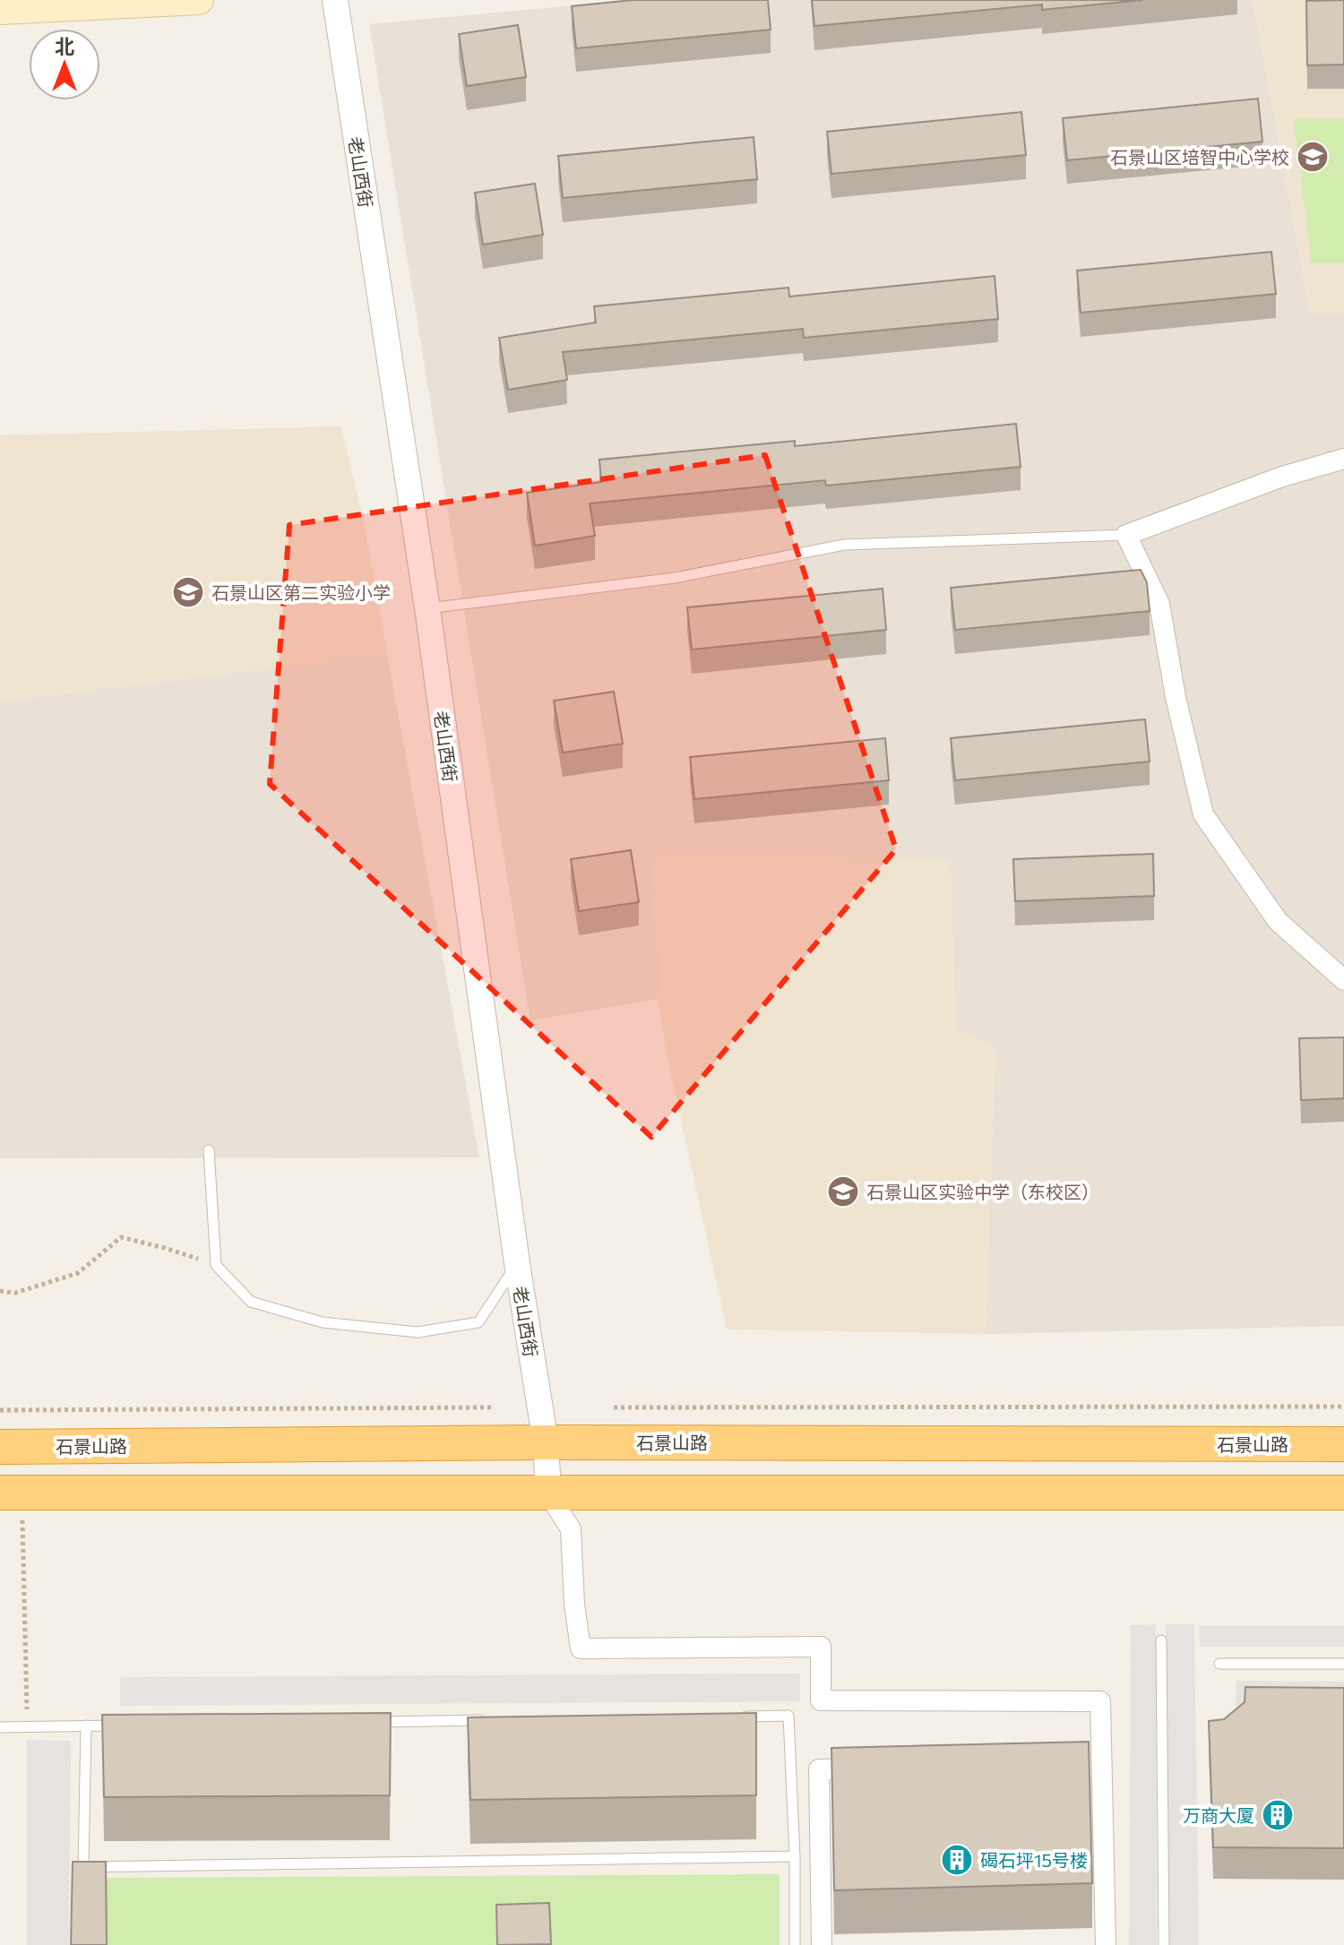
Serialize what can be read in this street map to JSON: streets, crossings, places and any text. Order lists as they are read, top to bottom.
{
  "streets": {
    "highway": ["石景山路"],
    "street": ["老山西街"]
  },
  "crossings": [
    ["老山西街", "石景山路"]
  ],
  "places": {
    "school or university": ["石景山区培智中心学校", "石景山区第二实验小学", "石景山区实验中学（东校区）"],
    "building": ["万商大厦", "碣石坪15号楼"]
  },
  "north": "top"
}
